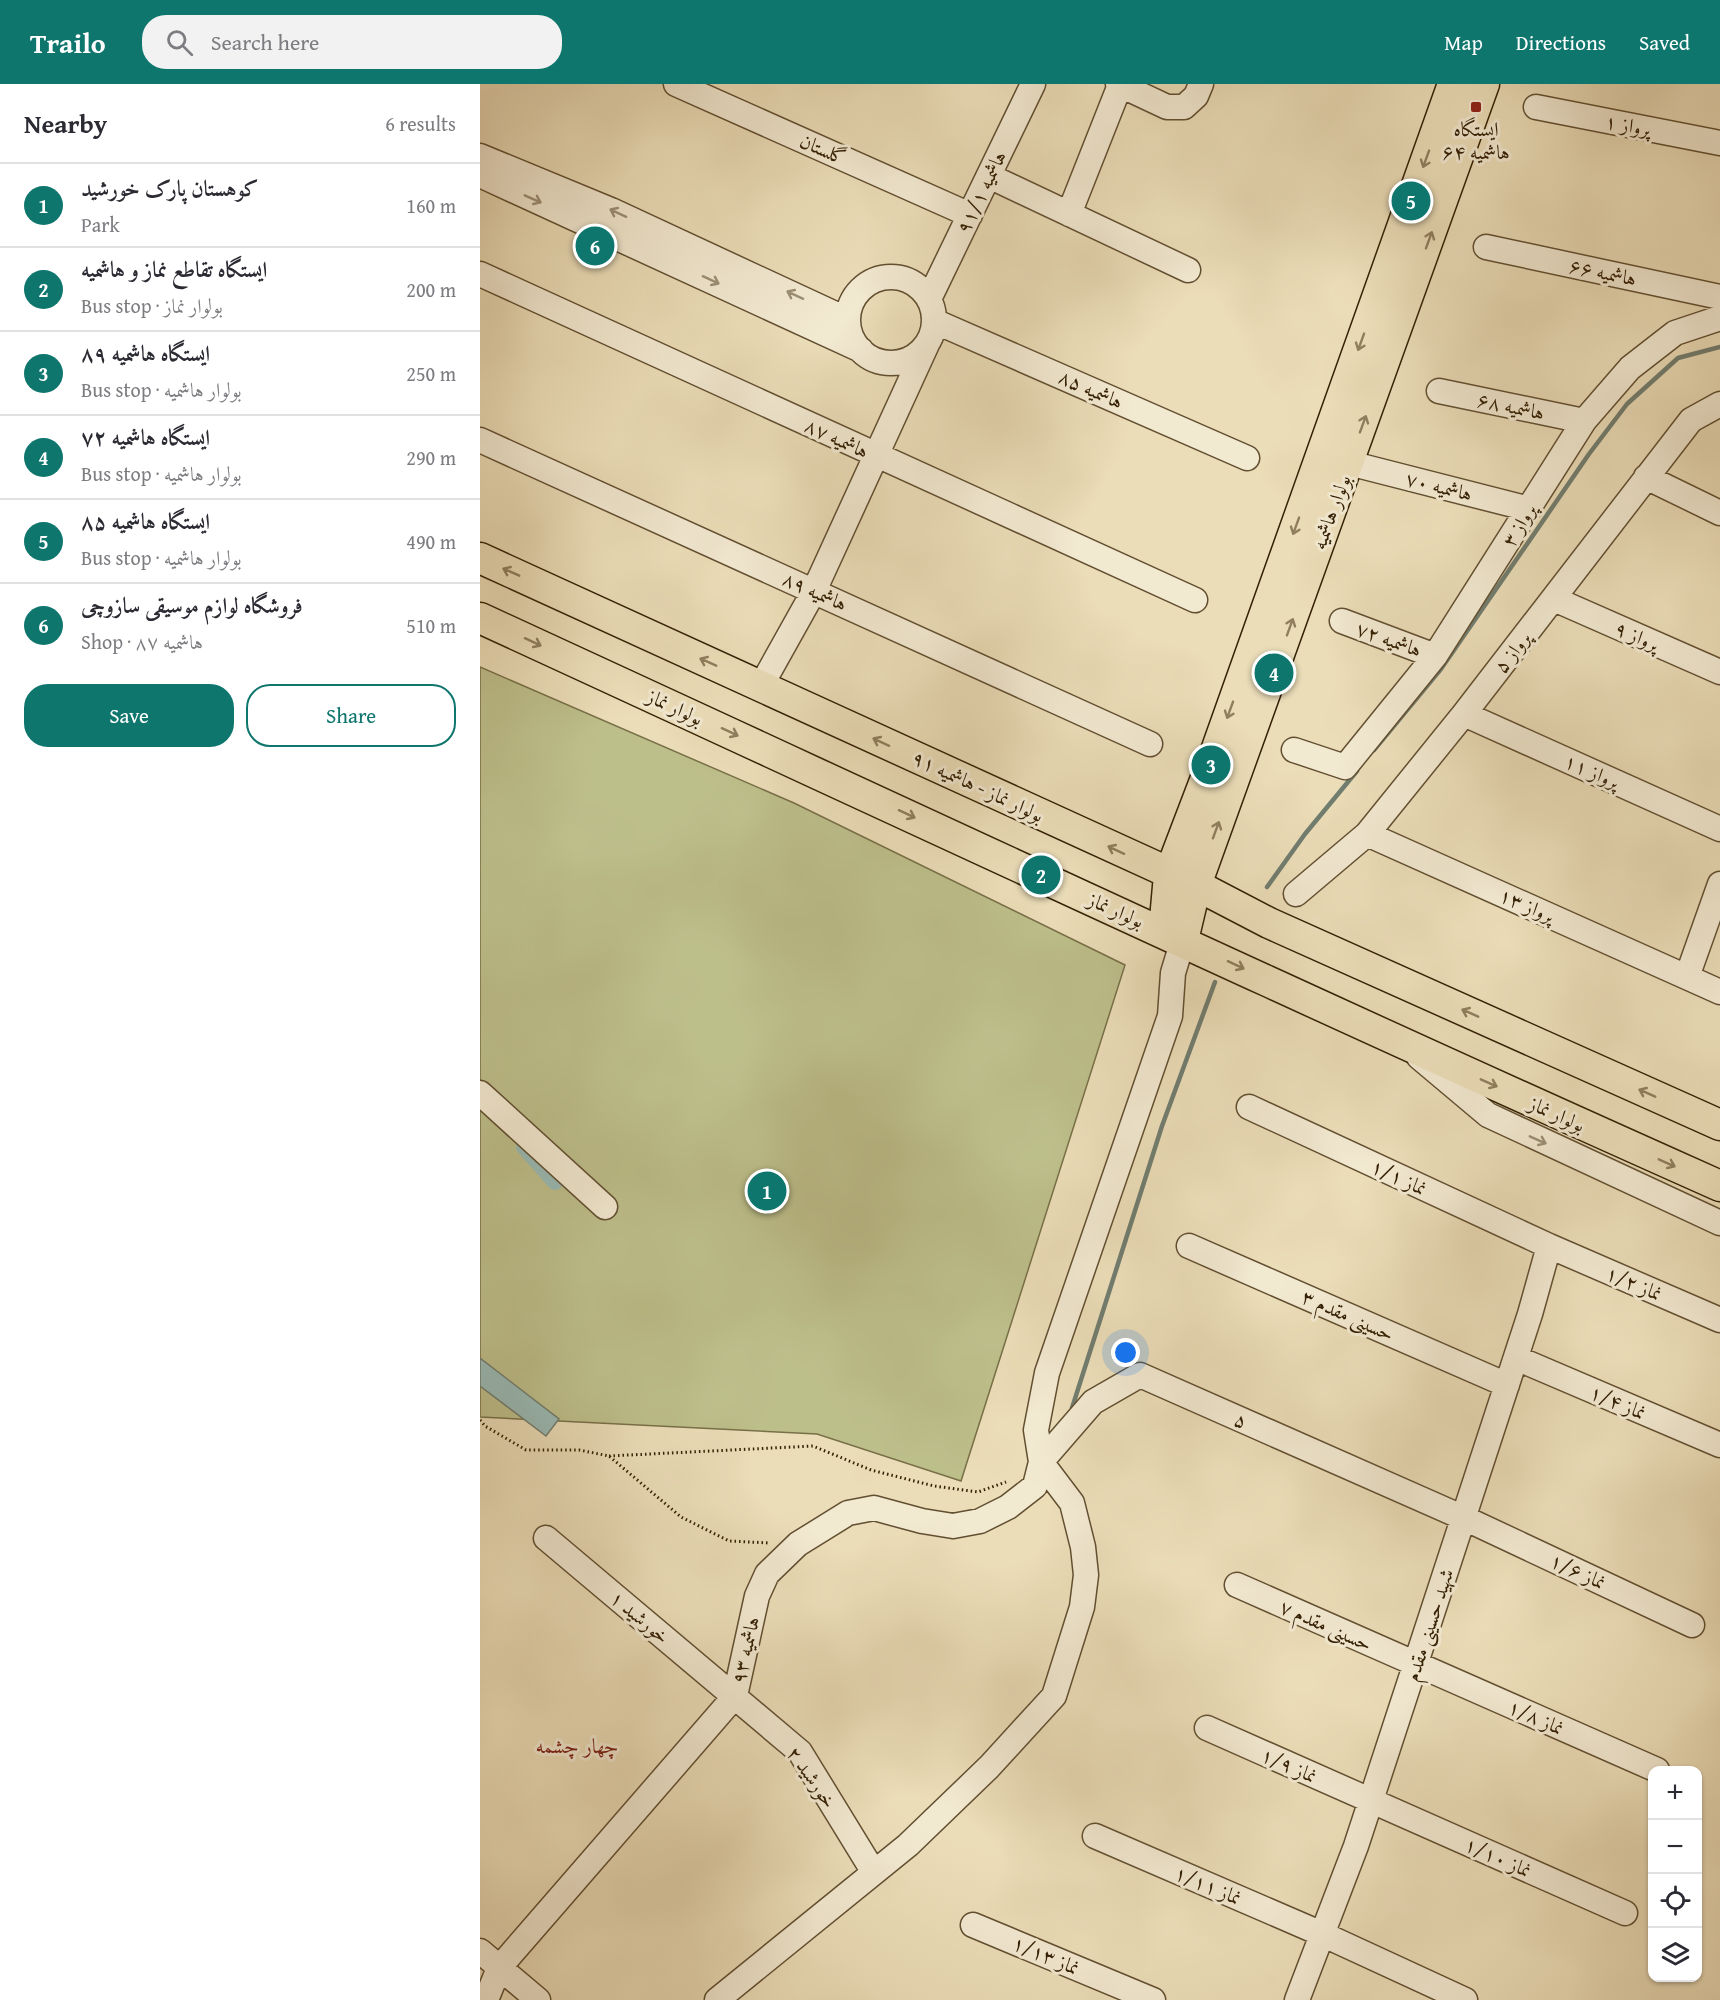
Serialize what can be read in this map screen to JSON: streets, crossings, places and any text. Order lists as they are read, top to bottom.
{
  "streets": {
    "main road": ["بولوار هاشمیه", "بولوار نماز", "بولوار نماز - هاشمیه ۹۱"],
    "street": [
      "پرواز ۱",
      "گلستان",
      "هاشمیه ۹۱/۱",
      "هاشمیه ۶۶",
      "هاشمیه ۸۵",
      "هاشمیه ۶۸",
      "هاشمیه ۸۷",
      "هاشمیه ۷۰",
      "پرواز ۳",
      "هاشمیه ۸۹",
      "پرواز ۹",
      "هاشمیه ۷۲",
      "پرواز ۵",
      "پرواز ۱۱",
      "پرواز ۱۳",
      "نماز ۱/۱",
      "نماز ۱/۲",
      "حسینی مقدم ۳",
      "نماز ۱/۴",
      "۵",
      "نماز ۱/۶",
      "خورشید ۱",
      "حسینی مقدم ۷",
      "شهید حسینی مقدم",
      "هاشمیه ۹۳",
      "نماز ۱/۸",
      "نماز ۱/۹",
      "خورشید ۲",
      "نماز ۱/۱۰",
      "نماز ۱/۱۱",
      "نماز ۱/۱۳"
    ]
  },
  "crossings": [
    ["گلستان", "هاشمیه ۹۱/۱"],
    ["هاشمیه ۹۱/۱", "هاشمیه ۸۵"],
    ["هاشمیه ۹۱/۱", "هاشمیه ۸۷"],
    ["هاشمیه ۹۱/۱", "هاشمیه ۸۹"],
    ["هاشمیه ۹۱/۱", "بولوار نماز - هاشمیه ۹۱"],
    ["هاشمیه ۶۸", "پرواز ۳"],
    ["هاشمیه ۷۰", "بولوار هاشمیه"],
    ["هاشمیه ۷۰", "پرواز ۳"],
    ["بولوار هاشمیه", "بولوار نماز"],
    ["بولوار هاشمیه", "بولوار نماز - هاشمیه ۹۱"],
    ["پرواز ۳", "هاشمیه ۷۲"],
    ["پرواز ۹", "پرواز ۵"],
    ["پرواز ۵", "پرواز ۱۱"],
    ["پرواز ۵", "پرواز ۱۳"],
    ["نماز ۱/۱", "نماز ۱/۲"],
    ["نماز ۱/۱", "شهید حسینی مقدم"],
    ["نماز ۱/۲", "شهید حسینی مقدم"],
    ["حسینی مقدم ۳", "شهید حسینی مقدم"],
    ["نماز ۱/۴", "شهید حسینی مقدم"],
    ["۵", "نماز ۱/۶"],
    ["۵", "شهید حسینی مقدم"],
    ["نماز ۱/۶", "شهید حسینی مقدم"],
    ["خورشید ۱", "هاشمیه ۹۳"],
    ["خورشید ۱", "خورشید ۲"],
    ["حسینی مقدم ۷", "شهید حسینی مقدم"],
    ["حسینی مقدم ۷", "نماز ۱/۸"],
    ["شهید حسینی مقدم", "نماز ۱/۸"],
    ["شهید حسینی مقدم", "نماز ۱/۹"],
    ["شهید حسینی مقدم", "نماز ۱/۱۰"],
    ["شهید حسینی مقدم", "نماز ۱/۱۱"],
    ["هاشمیه ۹۳", "خورشید ۲"],
    ["نماز ۱/۹", "نماز ۱/۱۰"]
  ],
  "one_way": ["بولوار نماز - هاشمیه ۹۱"],
  "districts": ["چهار چشمه"],
  "places": {
    "transit": ["ایستگاه هاشمیه ۶۴"]
  },
  "page": {
    "header": "Trailo",
    "search": "Search here",
    "nav": ["Map", "Directions", "Saved"],
    "heading": ["Nearby", "6 results"],
    "list": [
      {
        "mark": "1",
        "name": "کوهستان پارک خورشید",
        "note": "Park",
        "value": "160 m"
      },
      {
        "mark": "2",
        "name": "ایستگاه تقاطع نماز و هاشمیه",
        "note": "Bus stop · بولوار نماز",
        "value": "200 m"
      },
      {
        "mark": "3",
        "name": "ایستگاه هاشمیه ۸۹",
        "note": "Bus stop · بولوار هاشمیه",
        "value": "250 m"
      },
      {
        "mark": "4",
        "name": "ایستگاه هاشمیه ۷۲",
        "note": "Bus stop · بولوار هاشمیه",
        "value": "290 m"
      },
      {
        "mark": "5",
        "name": "ایستگاه هاشمیه ۸۵",
        "note": "Bus stop · بولوار هاشمیه",
        "value": "490 m"
      },
      {
        "mark": "6",
        "name": "فروشگاه لوازم موسیقی سازوچی",
        "note": "Shop · هاشمیه ۸۷",
        "value": "510 m"
      }
    ],
    "pins": [
      "5",
      "6",
      "4",
      "3",
      "2",
      "1"
    ],
    "buttons": ["Save", "Share"],
    "map_buttons": ["+", "−"]
  }
}
